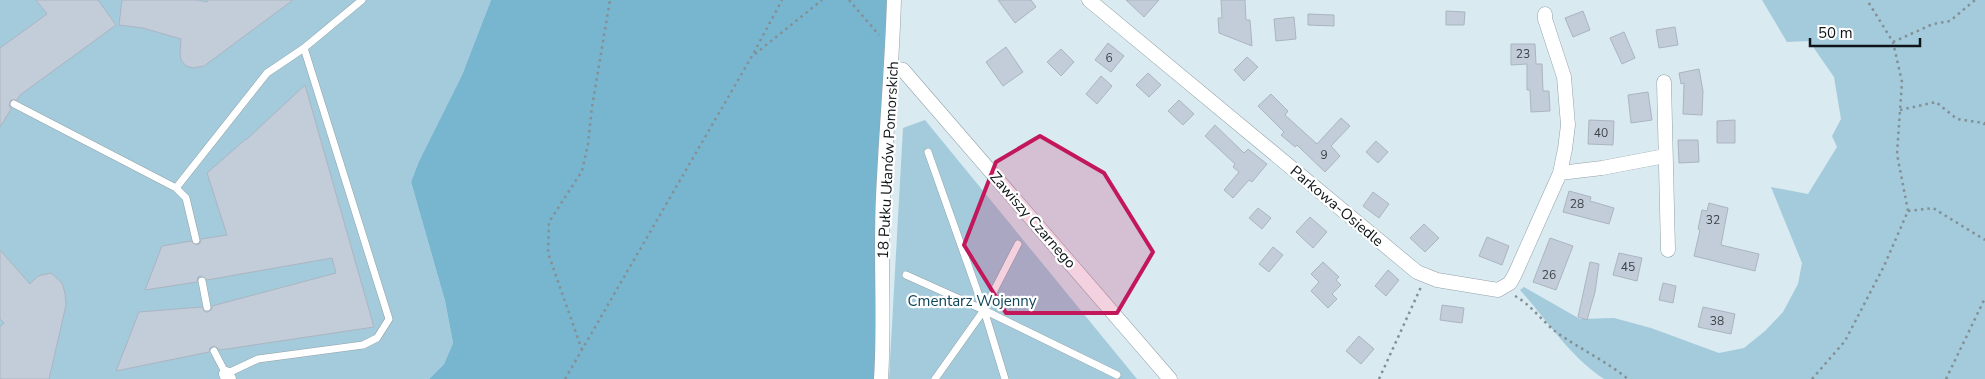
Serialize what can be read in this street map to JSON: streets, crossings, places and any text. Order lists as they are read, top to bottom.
{
  "streets": {
    "street": ["18 Pułku Ułanów Pomorskich", "Parkowa-Osiedle", "Zawiszy Czarnego"]
  },
  "crossings": [
    ["18 Pułku Ułanów Pomorskich", "Zawiszy Czarnego"]
  ],
  "parks": ["Cmentarz Wojenny"],
  "house_numbers": [
    "23",
    "6",
    "40",
    "9",
    "28",
    "32",
    "45",
    "26",
    "38"
  ],
  "scale_bar": "50 m"
}
